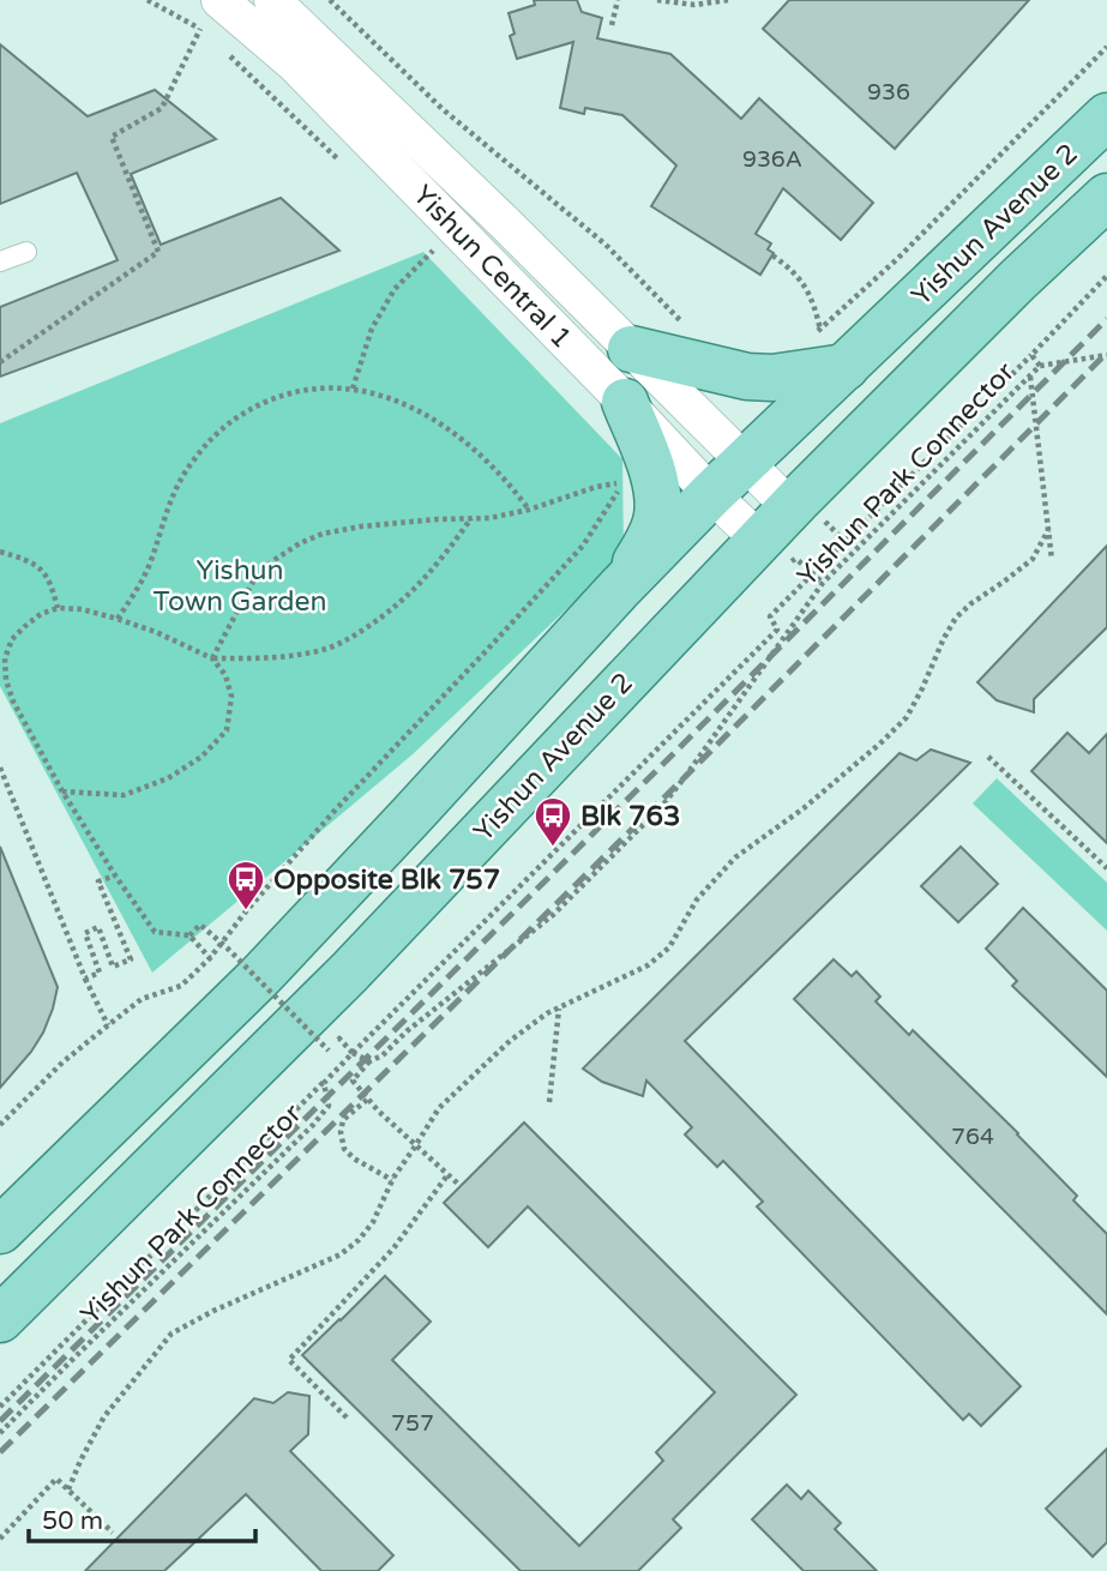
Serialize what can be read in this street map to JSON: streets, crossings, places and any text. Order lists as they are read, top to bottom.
{
  "streets": {
    "main road": ["Yishun Avenue 2"],
    "street": ["Yishun Central 1"],
    "path": ["Yishun Park Connector"]
  },
  "crossings": [
    ["Yishun Avenue 2", "Yishun Central 1"]
  ],
  "parks": ["Yishun Town Garden"],
  "places": {
    "bus stop": ["Blk 763", "Opposite Blk 757"]
  },
  "house_numbers": [
    "936",
    "936A",
    "764",
    "757"
  ],
  "scale_bar": "50 m"
}
